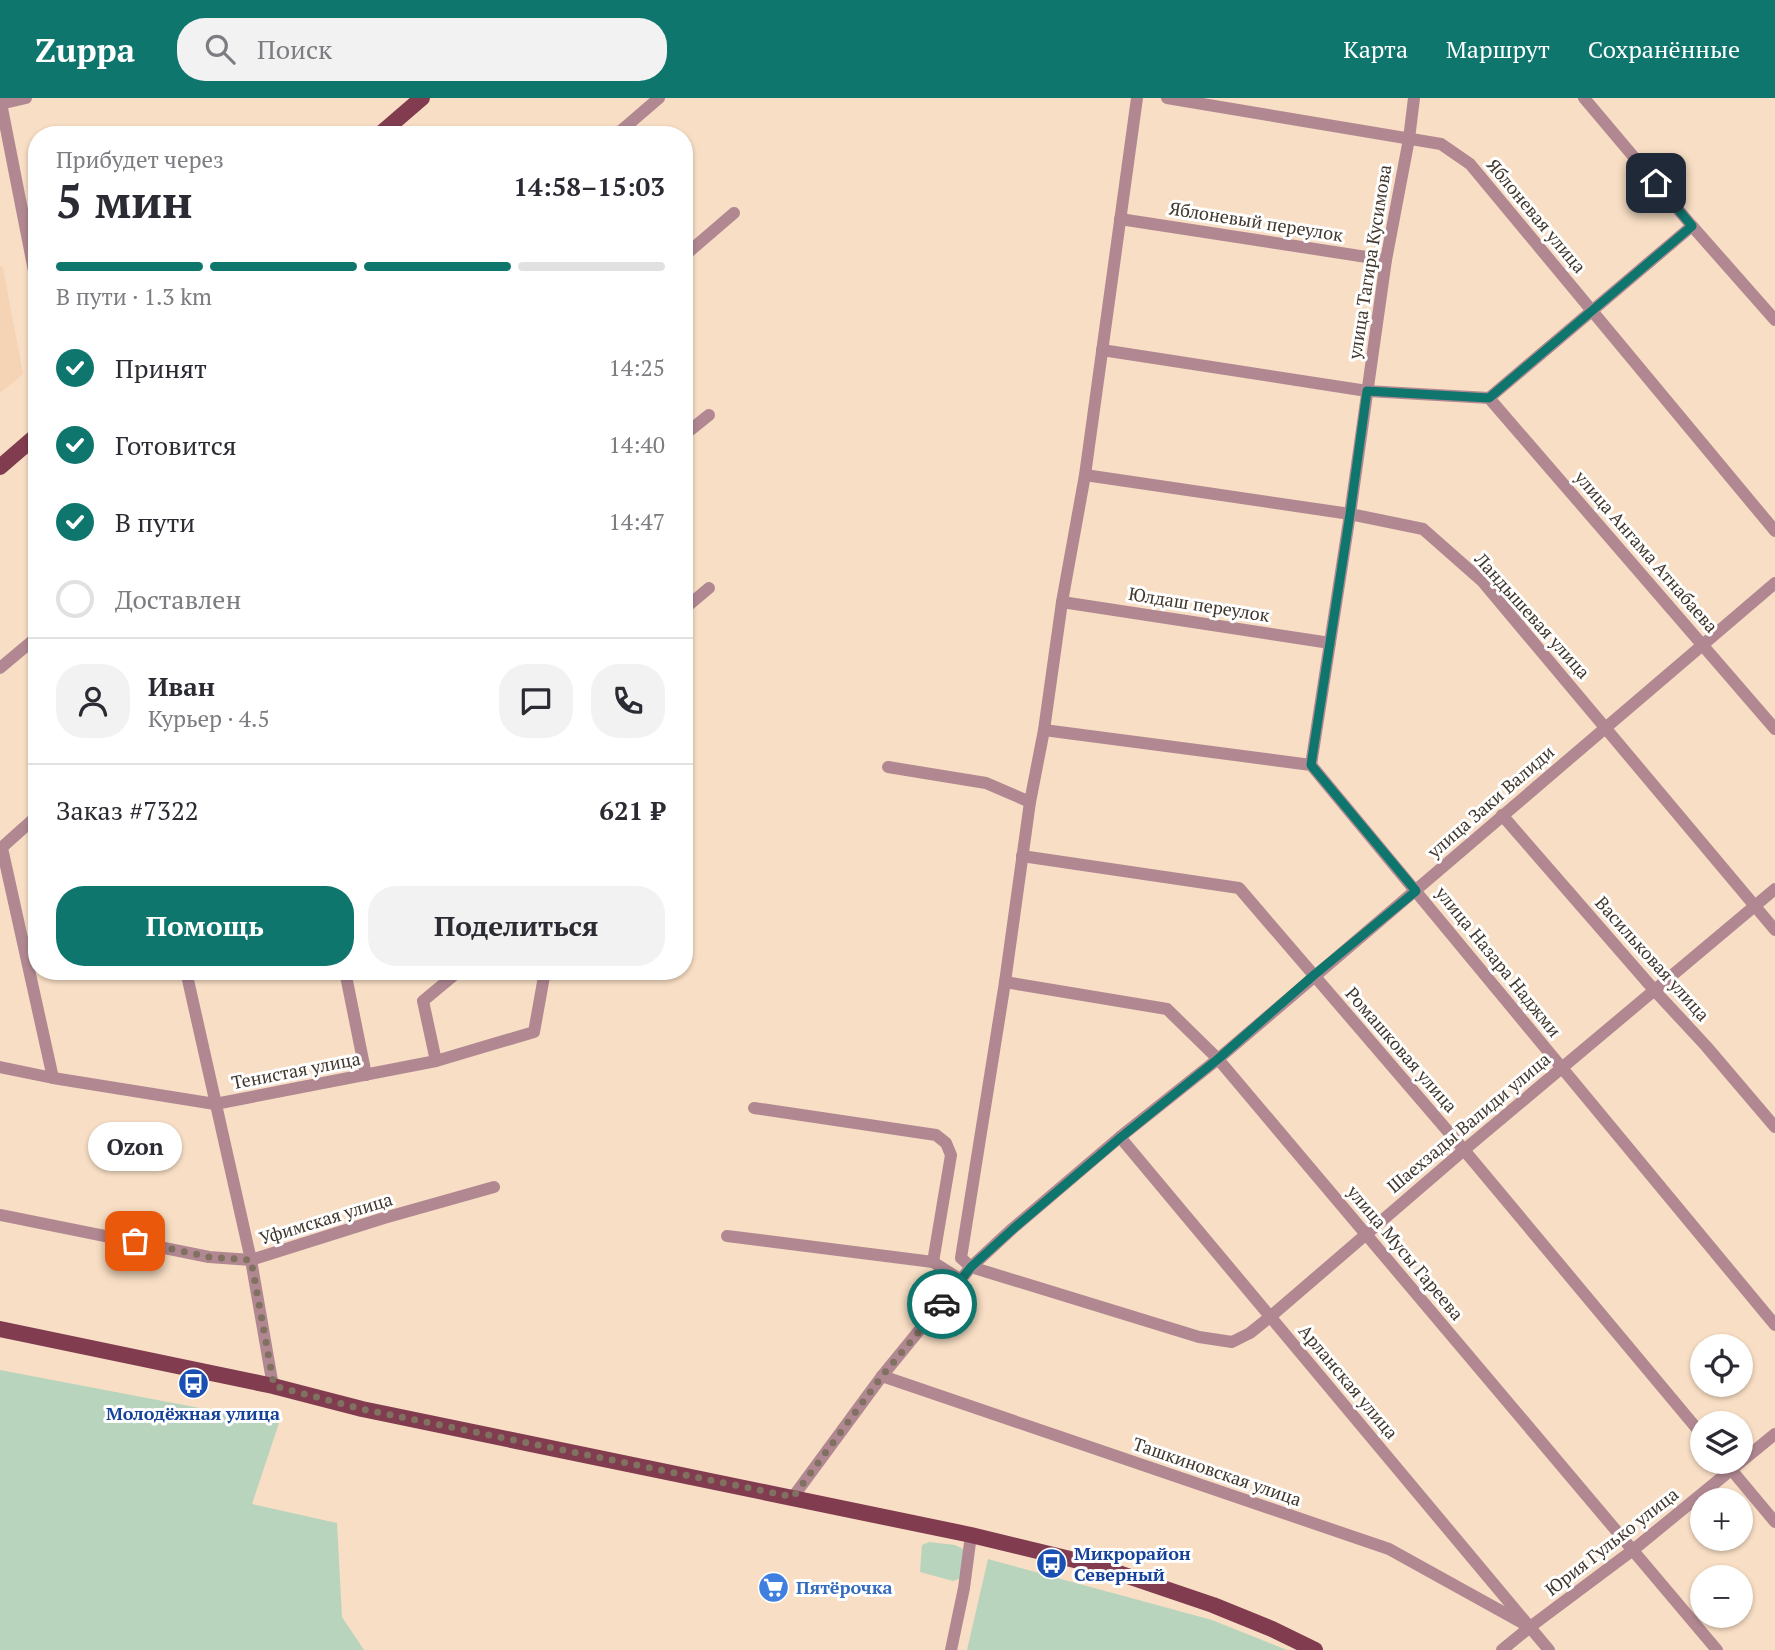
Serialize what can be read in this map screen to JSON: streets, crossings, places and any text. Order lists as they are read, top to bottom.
{
  "streets": {
    "street": [
      "Яблоневая улица",
      "Яблоневый переулок",
      "улица Тагира Кусимова",
      "улица Ангама Атнабаева",
      "Юлдаш переулок",
      "Ландышевая улица",
      "улица Заки Валиди",
      "Васильковая улица",
      "улица Назара Наджми",
      "Ромашковая улица",
      "Тенистая улица",
      "Шаехзады Валиди улица",
      "Уфимская улица",
      "улица Мусы Гареева",
      "Арланская улица",
      "Ташкиновская улица",
      "Юрия Гулько улица"
    ]
  },
  "crossings": [
    ["Яблоневая улица", "улица Тагира Кусимова"],
    ["Яблоневый переулок", "улица Тагира Кусимова"],
    ["улица Тагира Кусимова", "Юлдаш переулок"],
    ["улица Тагира Кусимова", "Ландышевая улица"],
    ["улица Тагира Кусимова", "улица Назара Наджми"],
    ["улица Ангама Атнабаева", "улица Заки Валиди"],
    ["Ландышевая улица", "улица Заки Валиди"],
    ["Ландышевая улица", "Шаехзады Валиди улица"],
    ["улица Заки Валиди", "Васильковая улица"],
    ["улица Заки Валиди", "улица Назара Наджми"],
    ["улица Заки Валиди", "Ромашковая улица"],
    ["улица Заки Валиди", "Шаехзады Валиди улица"],
    ["улица Заки Валиди", "улица Мусы Гареева"],
    ["улица Заки Валиди", "Арланская улица"],
    ["улица Заки Валиди", "Ташкиновская улица"],
    ["Васильковая улица", "Шаехзады Валиди улица"],
    ["улица Назара Наджми", "Шаехзады Валиди улица"],
    ["Ромашковая улица", "Шаехзады Валиди улица"],
    ["Шаехзады Валиди улица", "улица Мусы Гареева"],
    ["Шаехзады Валиди улица", "Арланская улица"],
    ["улица Мусы Гареева", "Юрия Гулько улица"],
    ["Арланская улица", "Ташкиновская улица"],
    ["Арланская улица", "Юрия Гулько улица"],
    ["Ташкиновская улица", "Юрия Гулько улица"]
  ],
  "places": {
    "other": ["Ozon"],
    "bus stop": ["Молодёжная улица", "Микрорайон Северный"],
    "supermarket": ["Пятёрочка"]
  },
  "page": {
    "header": "Zuppa",
    "search": "Поиск",
    "nav": ["Карта", "Маршрут", "Сохранённые"],
    "heading": ["5 мин", "Прибудет через", "14:58–15:03"],
    "panel": [
      "Иван",
      "Курьер · 4.5",
      "Заказ #7322",
      "621 ₽"
    ],
    "bar": "В пути · 1.3 km",
    "list": [
      ["Принят", "14:25"],
      ["Готовится", "14:40"],
      ["В пути", "14:47"],
      "Доставлен"
    ],
    "buttons": ["Помощь", "Поделиться"],
    "bubble": "Ozon",
    "map_buttons": ["+", "−"]
  }
}
